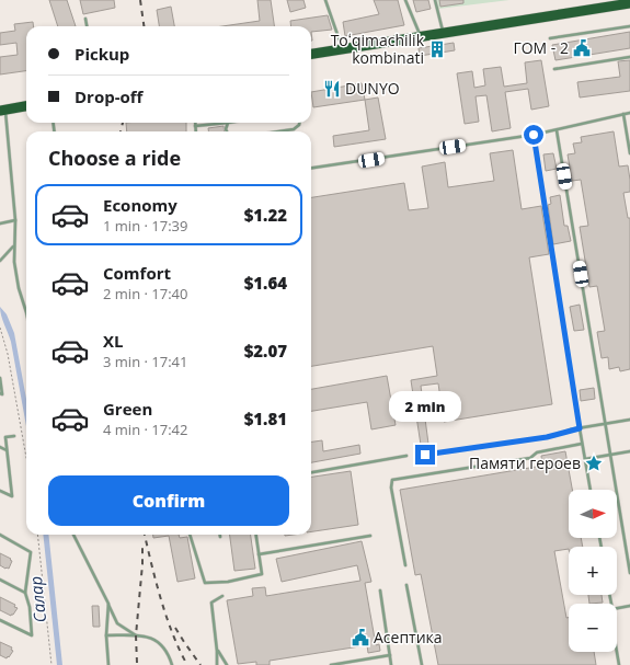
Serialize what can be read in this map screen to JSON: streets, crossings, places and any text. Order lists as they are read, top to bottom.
{
  "water": ["Салар"],
  "places": {
    "public building": ["ГОМ - 2", "Асептика"],
    "building": ["Toʻqimachilik kombinati"],
    "restaurant": ["DUNYO"],
    "place": ["Памяти героев"]
  },
  "north": "right",
  "page": {
    "banner": ["Pickup", "Drop-off"],
    "heading": "Choose a ride",
    "list": [
      {
        "name": "Economy",
        "note": "1 min · 17:39",
        "value": "$1.22"
      },
      {
        "name": "Comfort",
        "note": "2 min · 17:40",
        "value": "$1.64"
      },
      {
        "name": "XL",
        "note": "3 min · 17:41",
        "value": "$2.07"
      },
      {
        "name": "Green",
        "note": "4 min · 17:42",
        "value": "$1.81"
      }
    ],
    "bubble": "2 min",
    "buttons": "Confirm",
    "map_buttons": ["+", "−"]
  }
}
